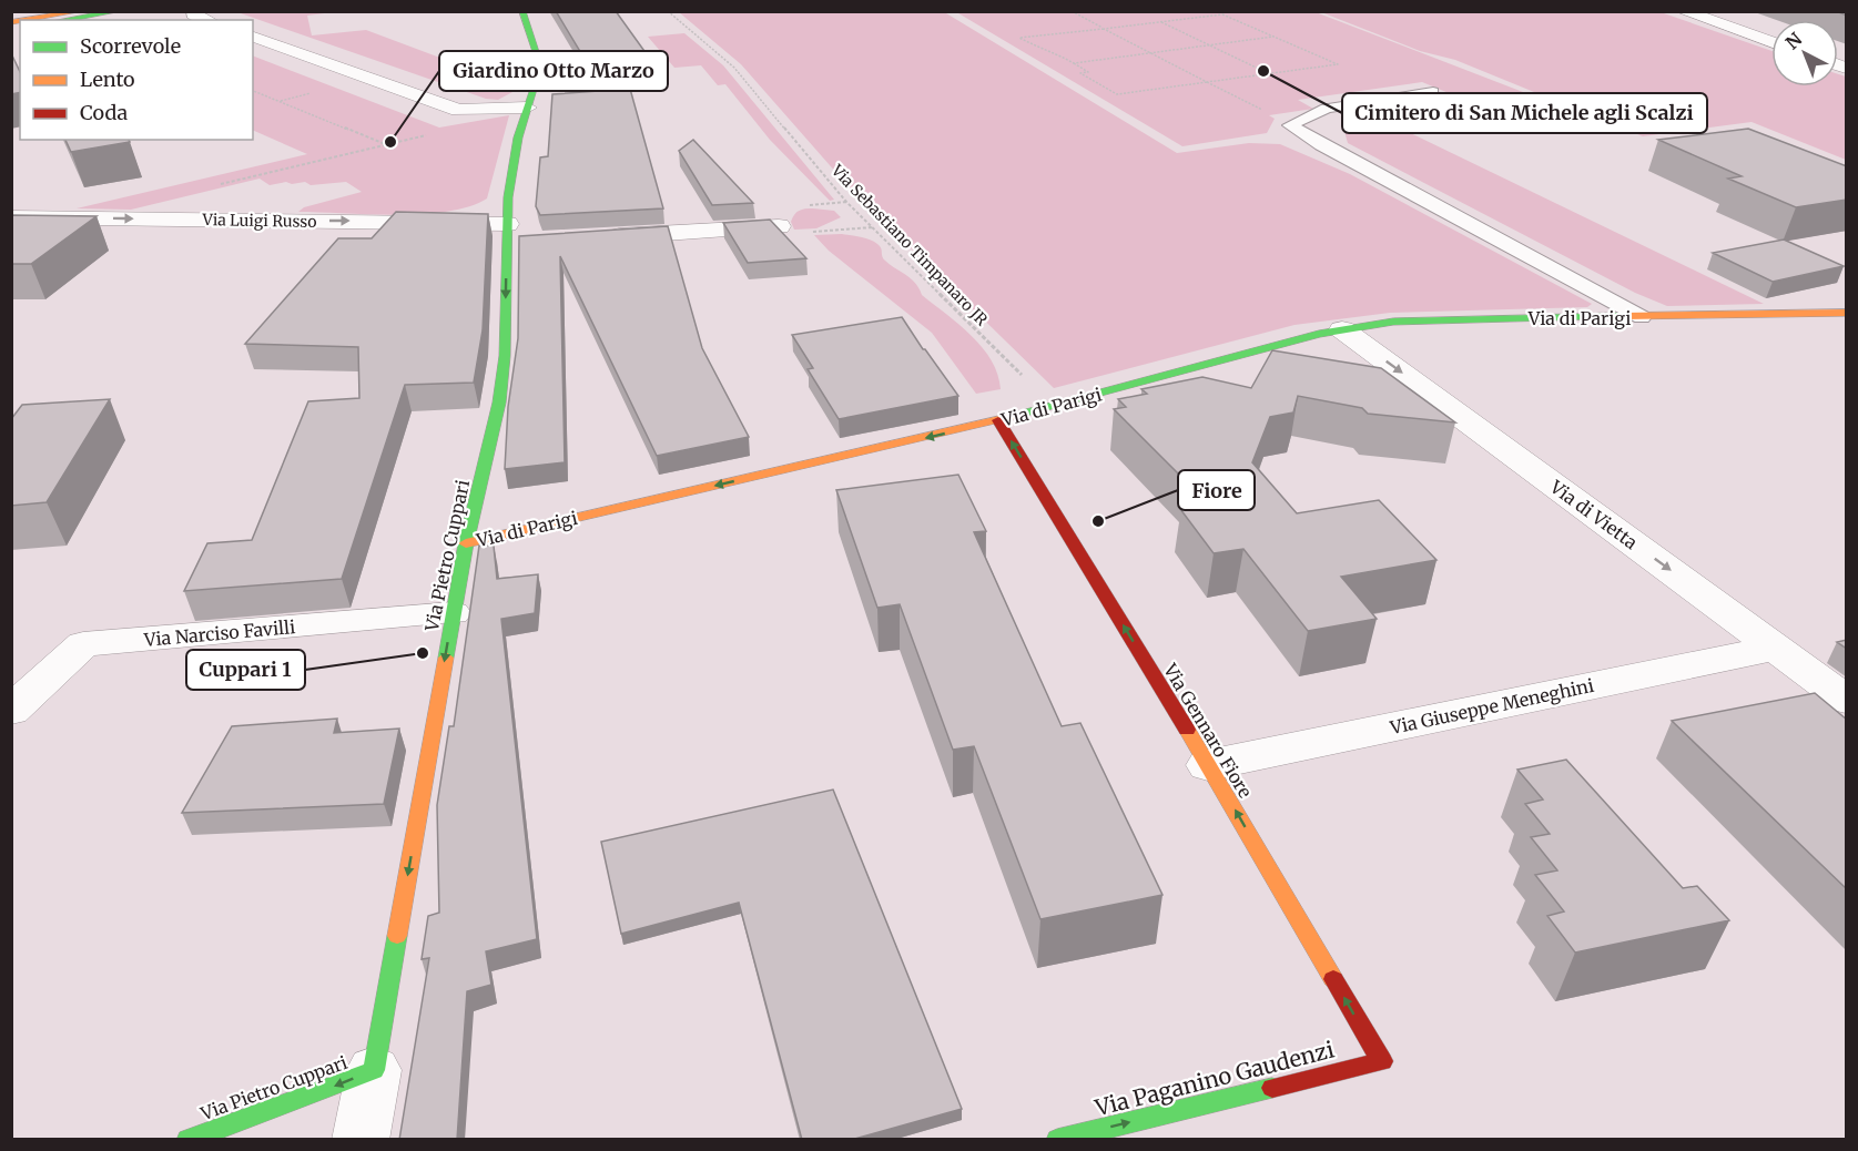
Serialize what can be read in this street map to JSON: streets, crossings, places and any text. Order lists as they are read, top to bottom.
{
  "streets": {
    "street": [
      "Via Luigi Russo",
      "Via di Parigi",
      "Via di Vietta",
      "Via Pietro Cuppari",
      "Via Narciso Favilli",
      "Via Giuseppe Meneghini",
      "Via Gennaro Fiore",
      "Via Paganino Gaudenzi"
    ],
    "path": ["Via Sebastiano Timpanaro JR"]
  },
  "crossings": [
    ["Via Luigi Russo", "Via Pietro Cuppari"],
    ["Via Sebastiano Timpanaro JR", "Via di Parigi"],
    ["Via di Parigi", "Via di Vietta"],
    ["Via di Parigi", "Via Pietro Cuppari"],
    ["Via di Parigi", "Via Gennaro Fiore"],
    ["Via di Vietta", "Via Giuseppe Meneghini"],
    ["Via Pietro Cuppari", "Via Narciso Favilli"],
    ["Via Giuseppe Meneghini", "Via Gennaro Fiore"],
    ["Via Gennaro Fiore", "Via Paganino Gaudenzi"]
  ],
  "one_way": [
    "Via di Vietta",
    "Via Pietro Cuppari",
    "Via Gennaro Fiore",
    "Via Paganino Gaudenzi"
  ],
  "places": [
    "Cimitero di San Michele agli Scalzi",
    "Giardino Otto Marzo",
    "Fiore",
    "Cuppari 1"
  ],
  "legend": ["Scorrevole", "Lento", "Coda"],
  "north": "top left"
}
